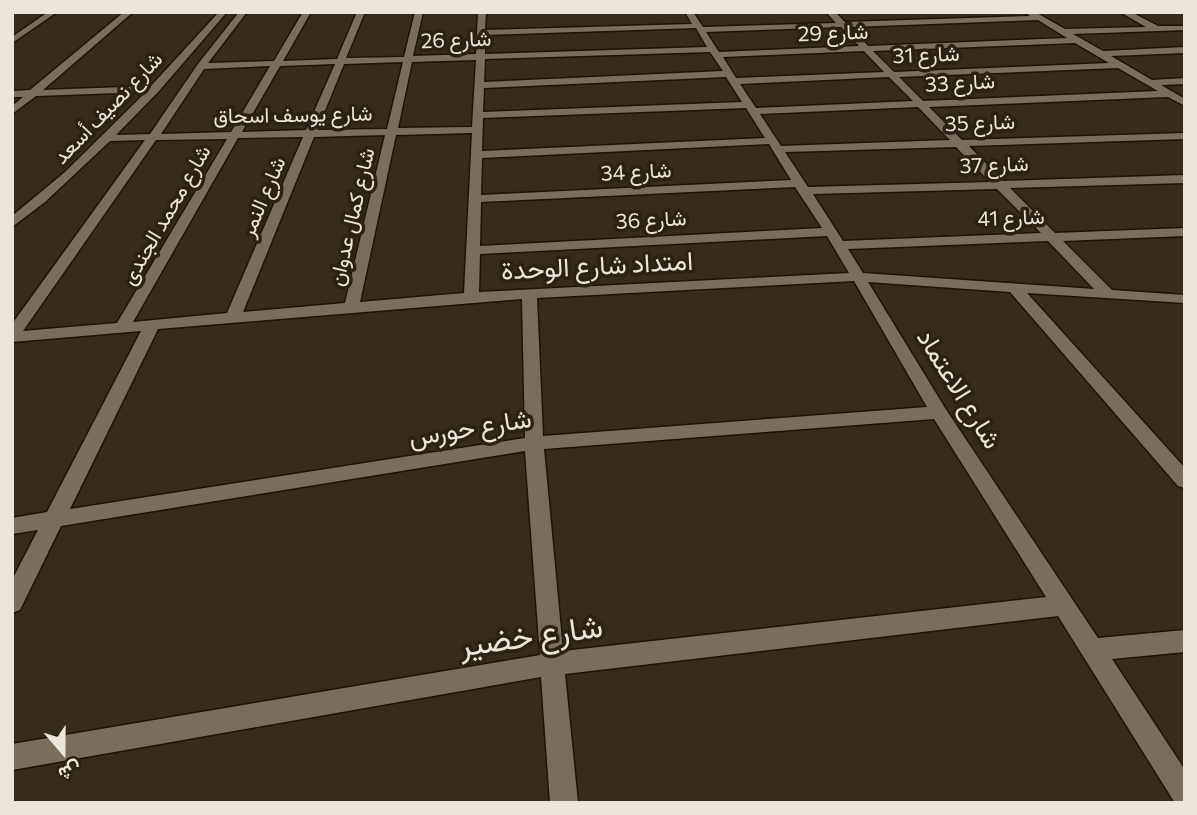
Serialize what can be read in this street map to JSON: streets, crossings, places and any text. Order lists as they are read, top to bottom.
{
  "streets": {
    "street": [
      "شارع 29",
      "شارع 26",
      "شارع 31",
      "شارع 33",
      "شارع نصيف أسعد",
      "شارع يوسف اسحاق",
      "شارع 35",
      "شارع 37",
      "شارع 34",
      "شارع النمر",
      "شارع محمد الجندى",
      "شارع كمال عدوان",
      "شارع 41",
      "شارع 36",
      "امتداد شارع الوحدة",
      "شارع الاعتماد",
      "شارع حورس",
      "شارع خضير"
    ]
  },
  "crossings": [
    ["شارع 29", "شارع 26"],
    ["شارع 29", "شارع الاعتماد"],
    ["شارع 26", "شارع نصيف أسعد"],
    ["شارع 26", "شارع النمر"],
    ["شارع 26", "شارع محمد الجندى"],
    ["شارع 26", "شارع كمال عدوان"],
    ["شارع 26", "شارع الاعتماد"],
    ["شارع 31", "شارع الاعتماد"],
    ["شارع 33", "شارع الاعتماد"],
    ["شارع نصيف أسعد", "شارع يوسف اسحاق"],
    ["شارع نصيف أسعد", "امتداد شارع الوحدة"],
    ["شارع يوسف اسحاق", "شارع النمر"],
    ["شارع يوسف اسحاق", "شارع محمد الجندى"],
    ["شارع يوسف اسحاق", "شارع كمال عدوان"],
    ["شارع 35", "شارع الاعتماد"],
    ["شارع 37", "شارع 34"],
    ["شارع 37", "شارع الاعتماد"],
    ["شارع 34", "شارع الاعتماد"],
    ["شارع النمر", "امتداد شارع الوحدة"],
    ["شارع محمد الجندى", "امتداد شارع الوحدة"],
    ["شارع كمال عدوان", "امتداد شارع الوحدة"],
    ["شارع 41", "شارع الاعتماد"],
    ["شارع 36", "شارع الاعتماد"],
    ["امتداد شارع الوحدة", "شارع الاعتماد"],
    ["شارع الاعتماد", "شارع حورس"],
    ["شارع الاعتماد", "شارع خضير"]
  ],
  "north": "bottom"
}
